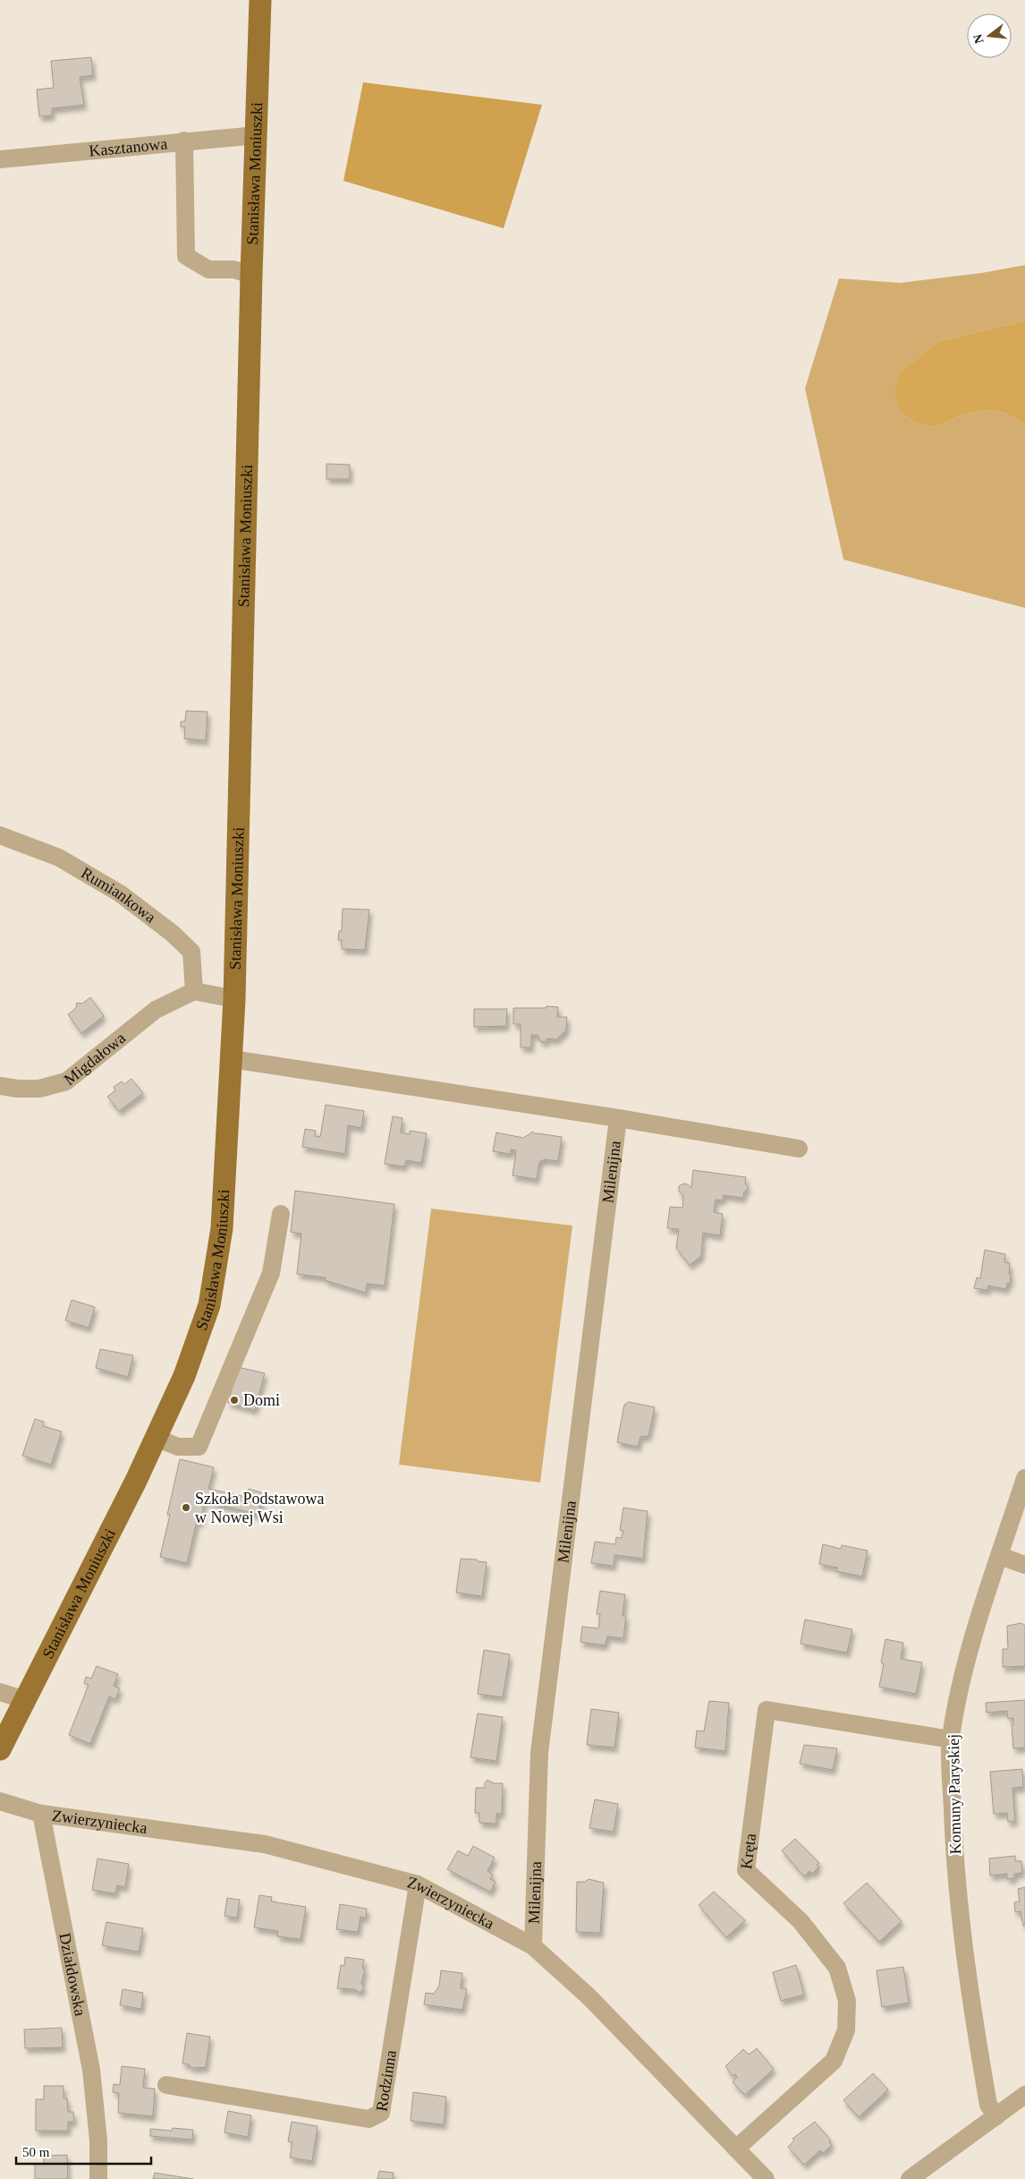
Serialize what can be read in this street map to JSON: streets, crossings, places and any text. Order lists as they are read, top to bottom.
{
  "streets": {
    "main road": ["Stanisława Moniuszki"],
    "street": [
      "Kasztanowa",
      "Rumiankowa",
      "Migdałowa",
      "Milenijna",
      "Komuny Paryskiej",
      "Zwierzyniecka",
      "Kręta",
      "Działdowska",
      "Rodzinna"
    ]
  },
  "crossings": [
    ["Kasztanowa", "Stanisława Moniuszki"],
    ["Stanisława Moniuszki", "Milenijna"],
    ["Rumiankowa", "Migdałowa"],
    ["Milenijna", "Zwierzyniecka"],
    ["Komuny Paryskiej", "Kręta"],
    ["Zwierzyniecka", "Kręta"],
    ["Zwierzyniecka", "Działdowska"],
    ["Zwierzyniecka", "Rodzinna"]
  ],
  "places": ["Domi", "Szkoła Podstawowa w Nowej Wsi"],
  "scale_bar": "50 m",
  "north": "left"
}
